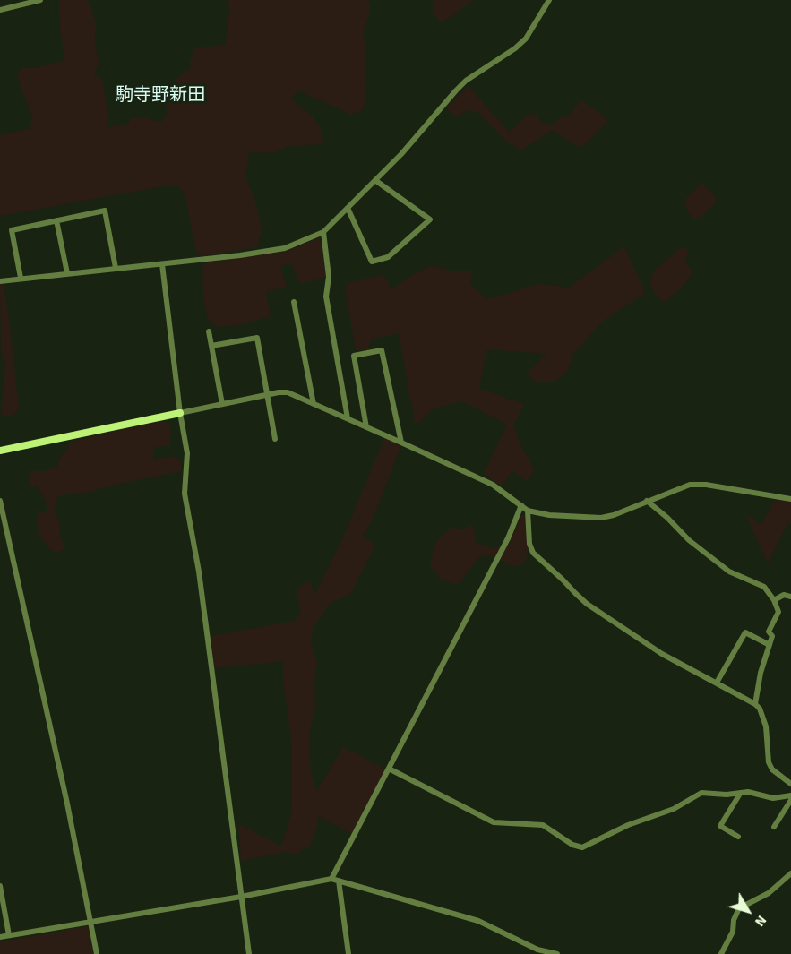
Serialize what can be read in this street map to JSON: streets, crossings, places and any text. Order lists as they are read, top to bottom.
{
  "districts": ["駒寺野新田"],
  "north": "bottom right"
}
